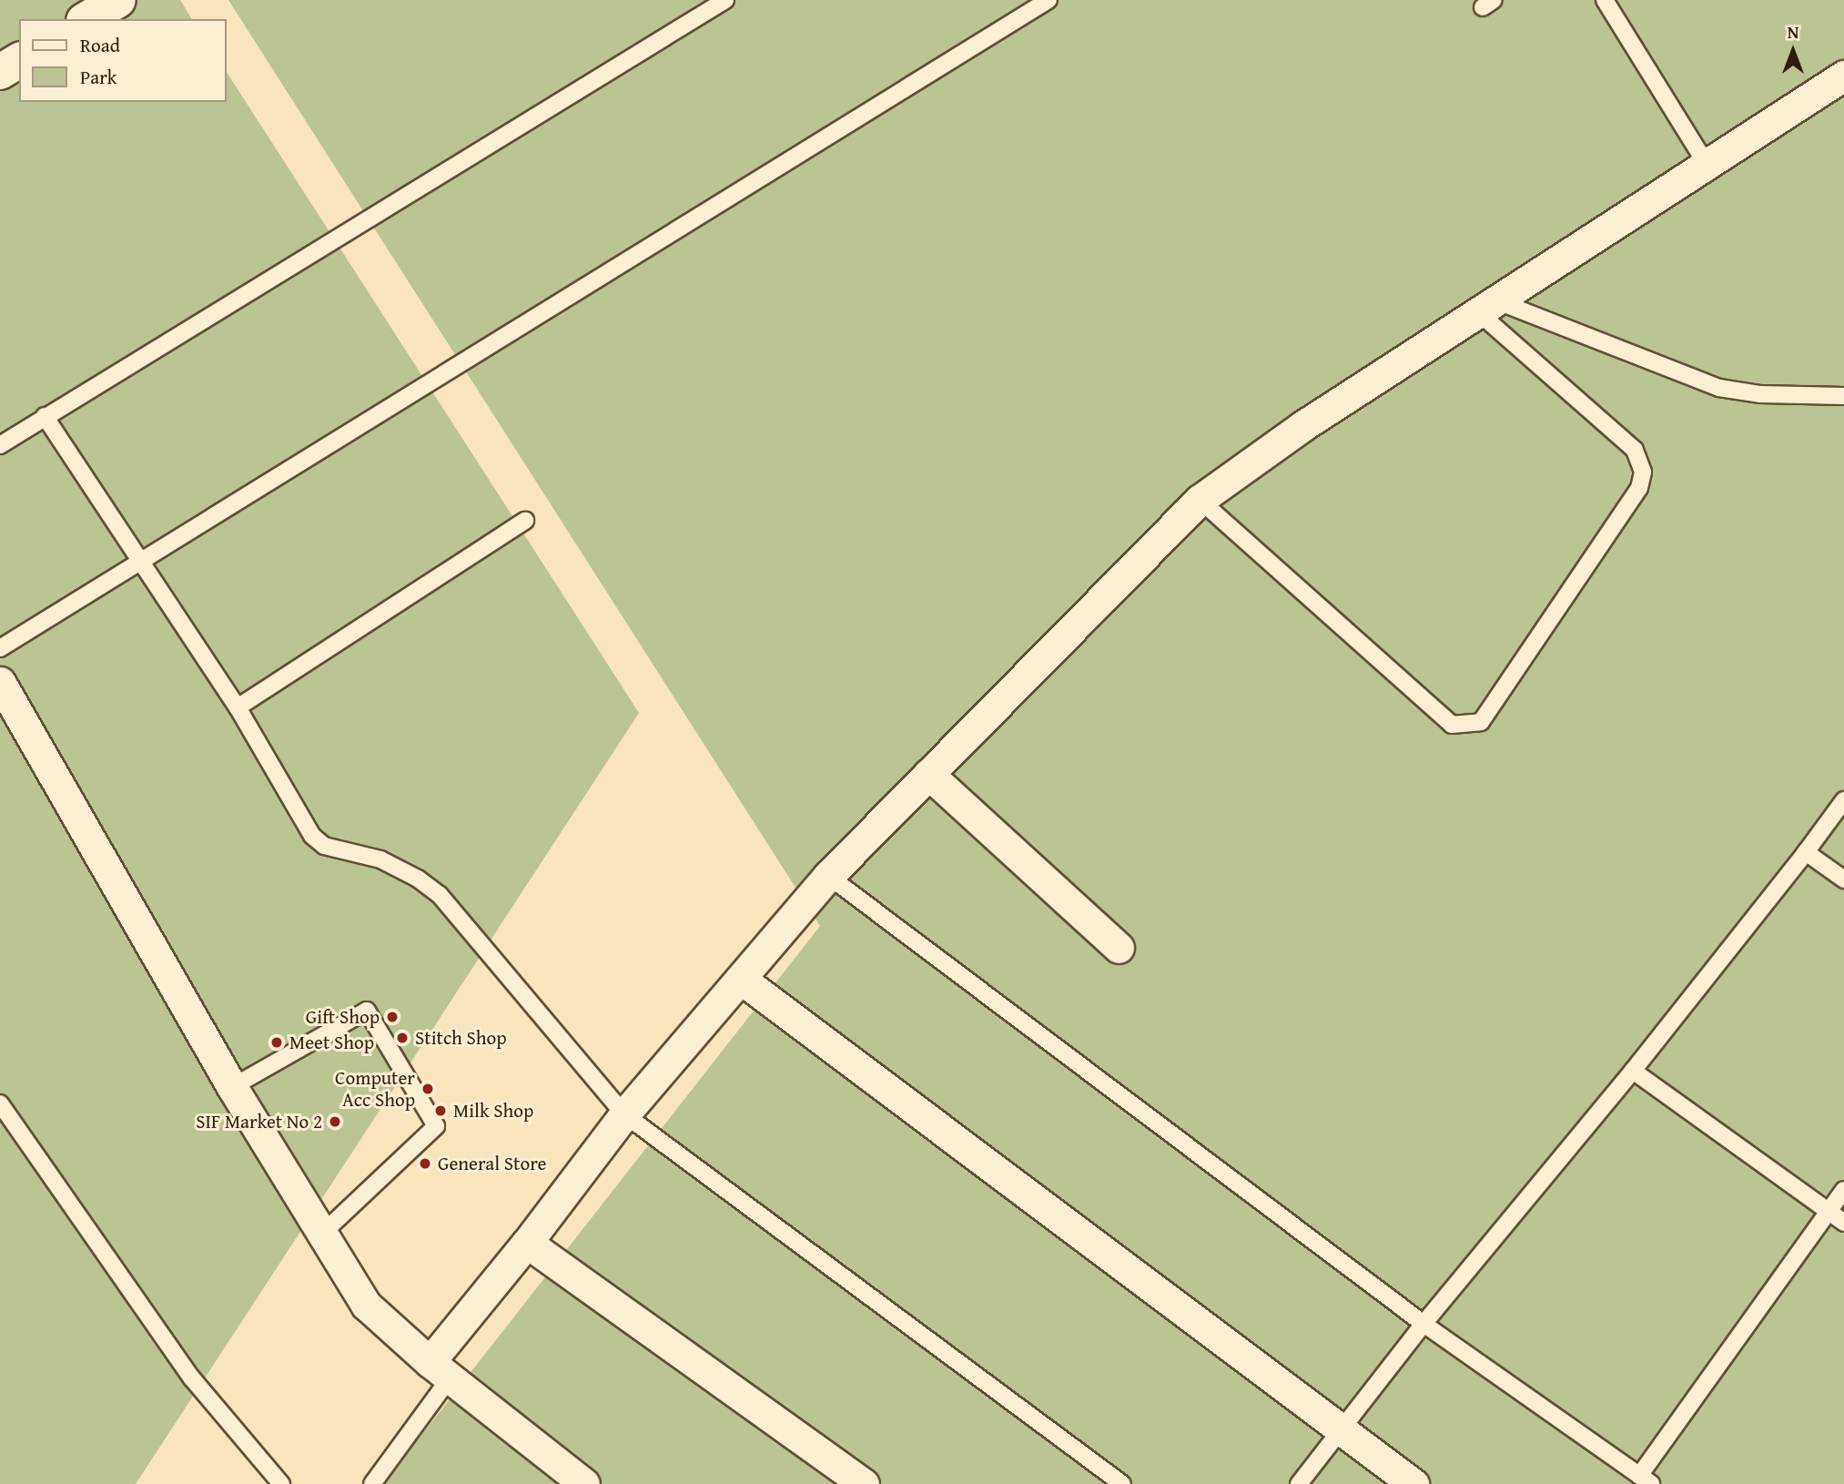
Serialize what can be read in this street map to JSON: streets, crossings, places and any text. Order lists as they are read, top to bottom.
{
  "places": [
    "Gift Shop",
    "Stitch Shop",
    "Meet Shop",
    "Computer Acc Shop",
    "Milk Shop",
    "SIF Market No 2",
    "General Store"
  ],
  "legend": ["Road", "Park"],
  "north": "top"
}
